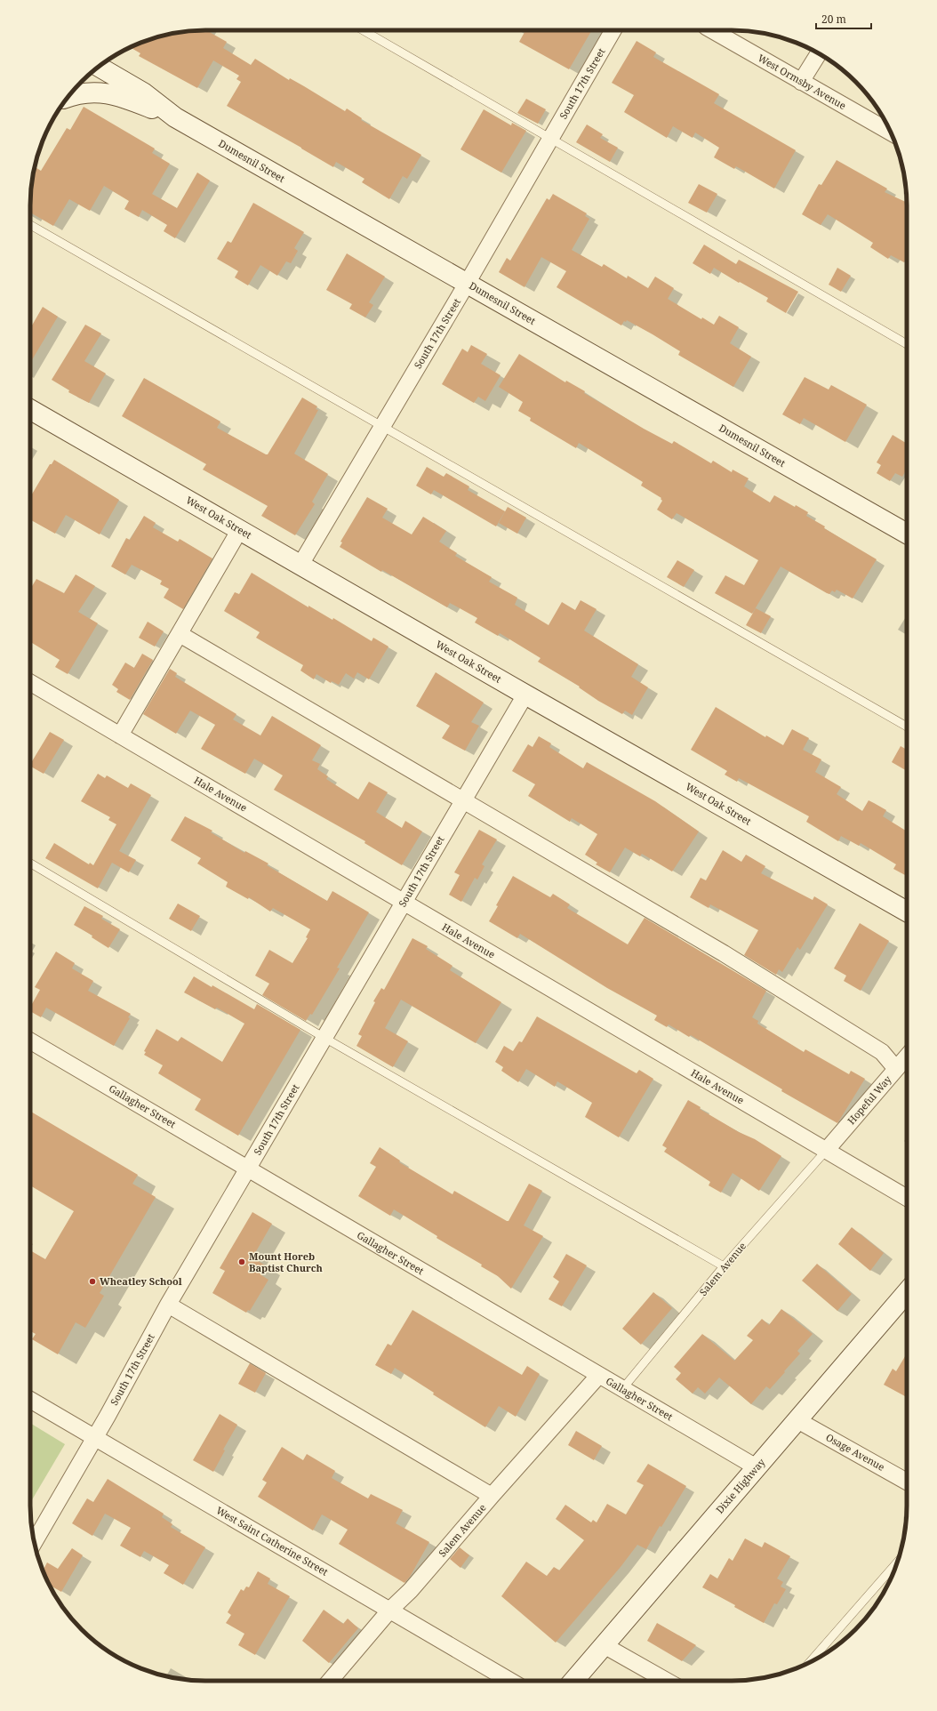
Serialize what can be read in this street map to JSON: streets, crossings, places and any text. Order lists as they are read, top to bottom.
{
  "streets": {
    "main road": ["Dumesnil Street", "West Oak Street", "Dixie Highway"],
    "street": [
      "West Ormsby Avenue",
      "South 17th Street",
      "Hale Avenue",
      "Hopeful Way",
      "Gallagher Street",
      "Salem Avenue",
      "Osage Avenue",
      "West Saint Catherine Street"
    ]
  },
  "crossings": [
    ["South 17th Street", "Dumesnil Street"],
    ["South 17th Street", "West Oak Street"],
    ["South 17th Street", "Hale Avenue"],
    ["South 17th Street", "Gallagher Street"],
    ["South 17th Street", "West Saint Catherine Street"],
    ["Hale Avenue", "Hopeful Way"],
    ["Hale Avenue", "Salem Avenue"],
    ["Hopeful Way", "Salem Avenue"],
    ["Gallagher Street", "Salem Avenue"],
    ["Gallagher Street", "Dixie Highway"],
    ["Salem Avenue", "West Saint Catherine Street"],
    ["Osage Avenue", "Dixie Highway"]
  ],
  "places": ["Mount Horeb Baptist Church", "Wheatley School"],
  "scale_bar": "20 m"
}
